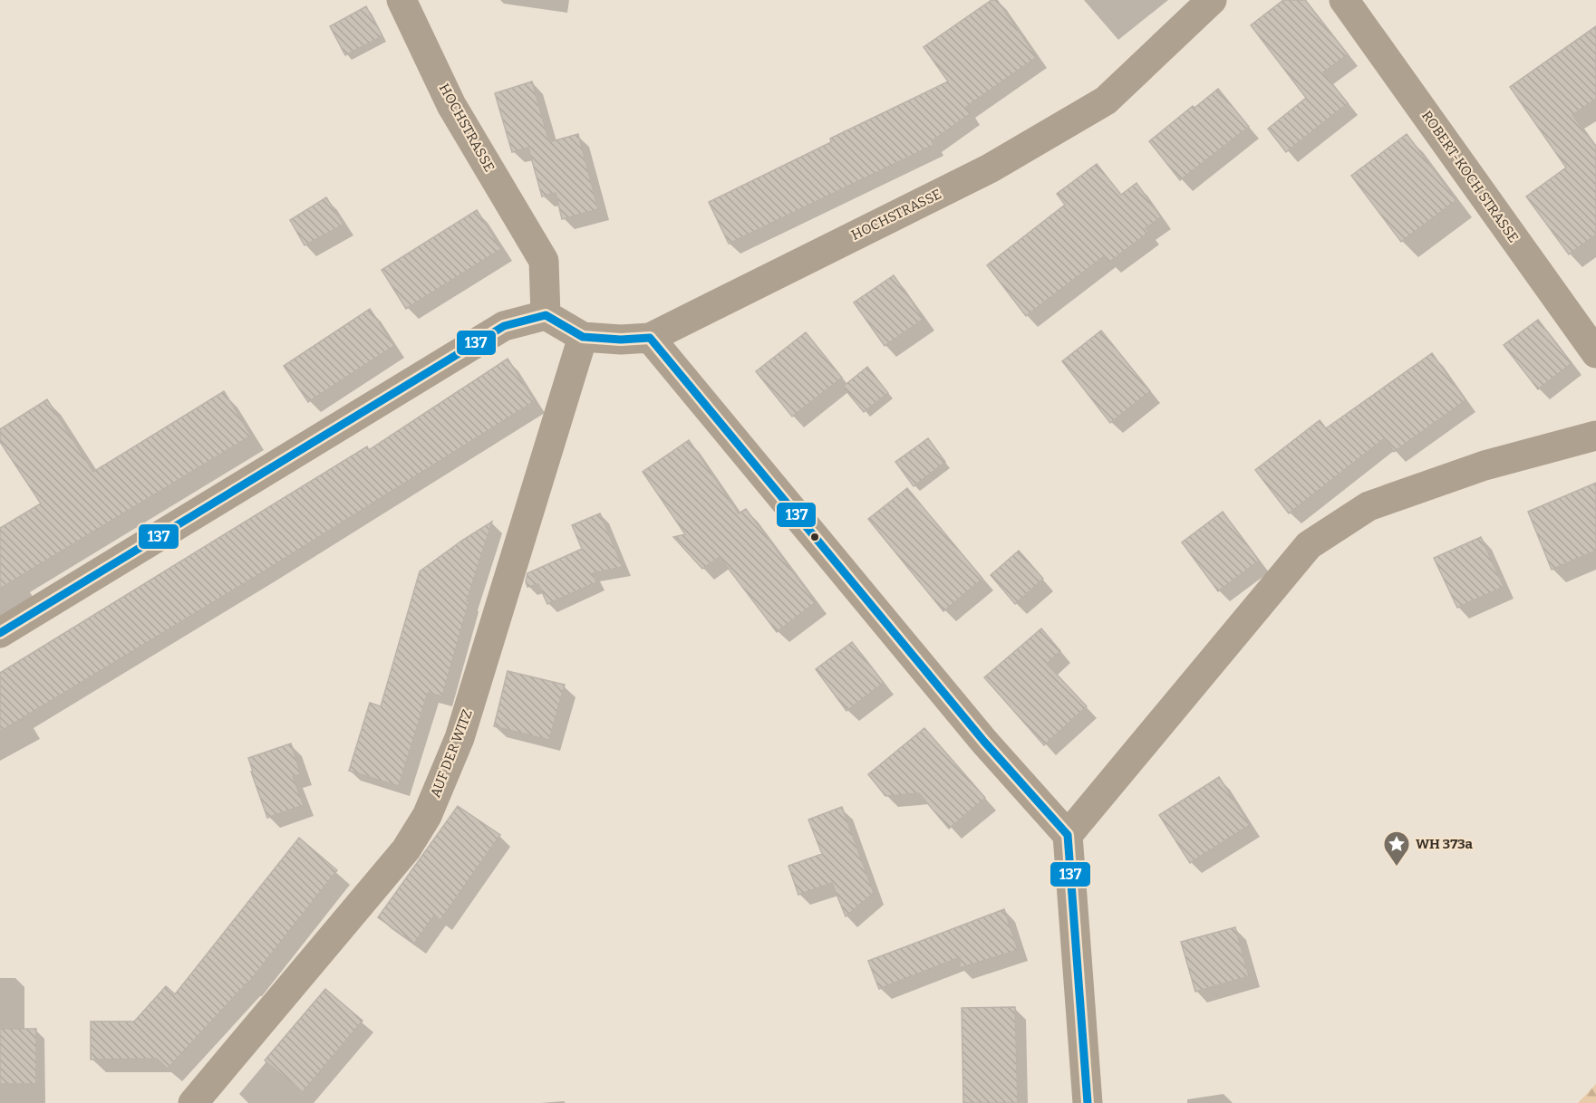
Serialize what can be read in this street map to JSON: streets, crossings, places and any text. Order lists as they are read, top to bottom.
{
  "streets": {
    "street": ["HOCHSTRASSE", "ROBERT-KOCH STRASSE", "AUF DER WITZ"]
  },
  "crossings": [
    ["HOCHSTRASSE", "AUF DER WITZ"]
  ],
  "places": {
    "place": ["WH 373a"]
  },
  "lines": ["transit line 137"]
}
